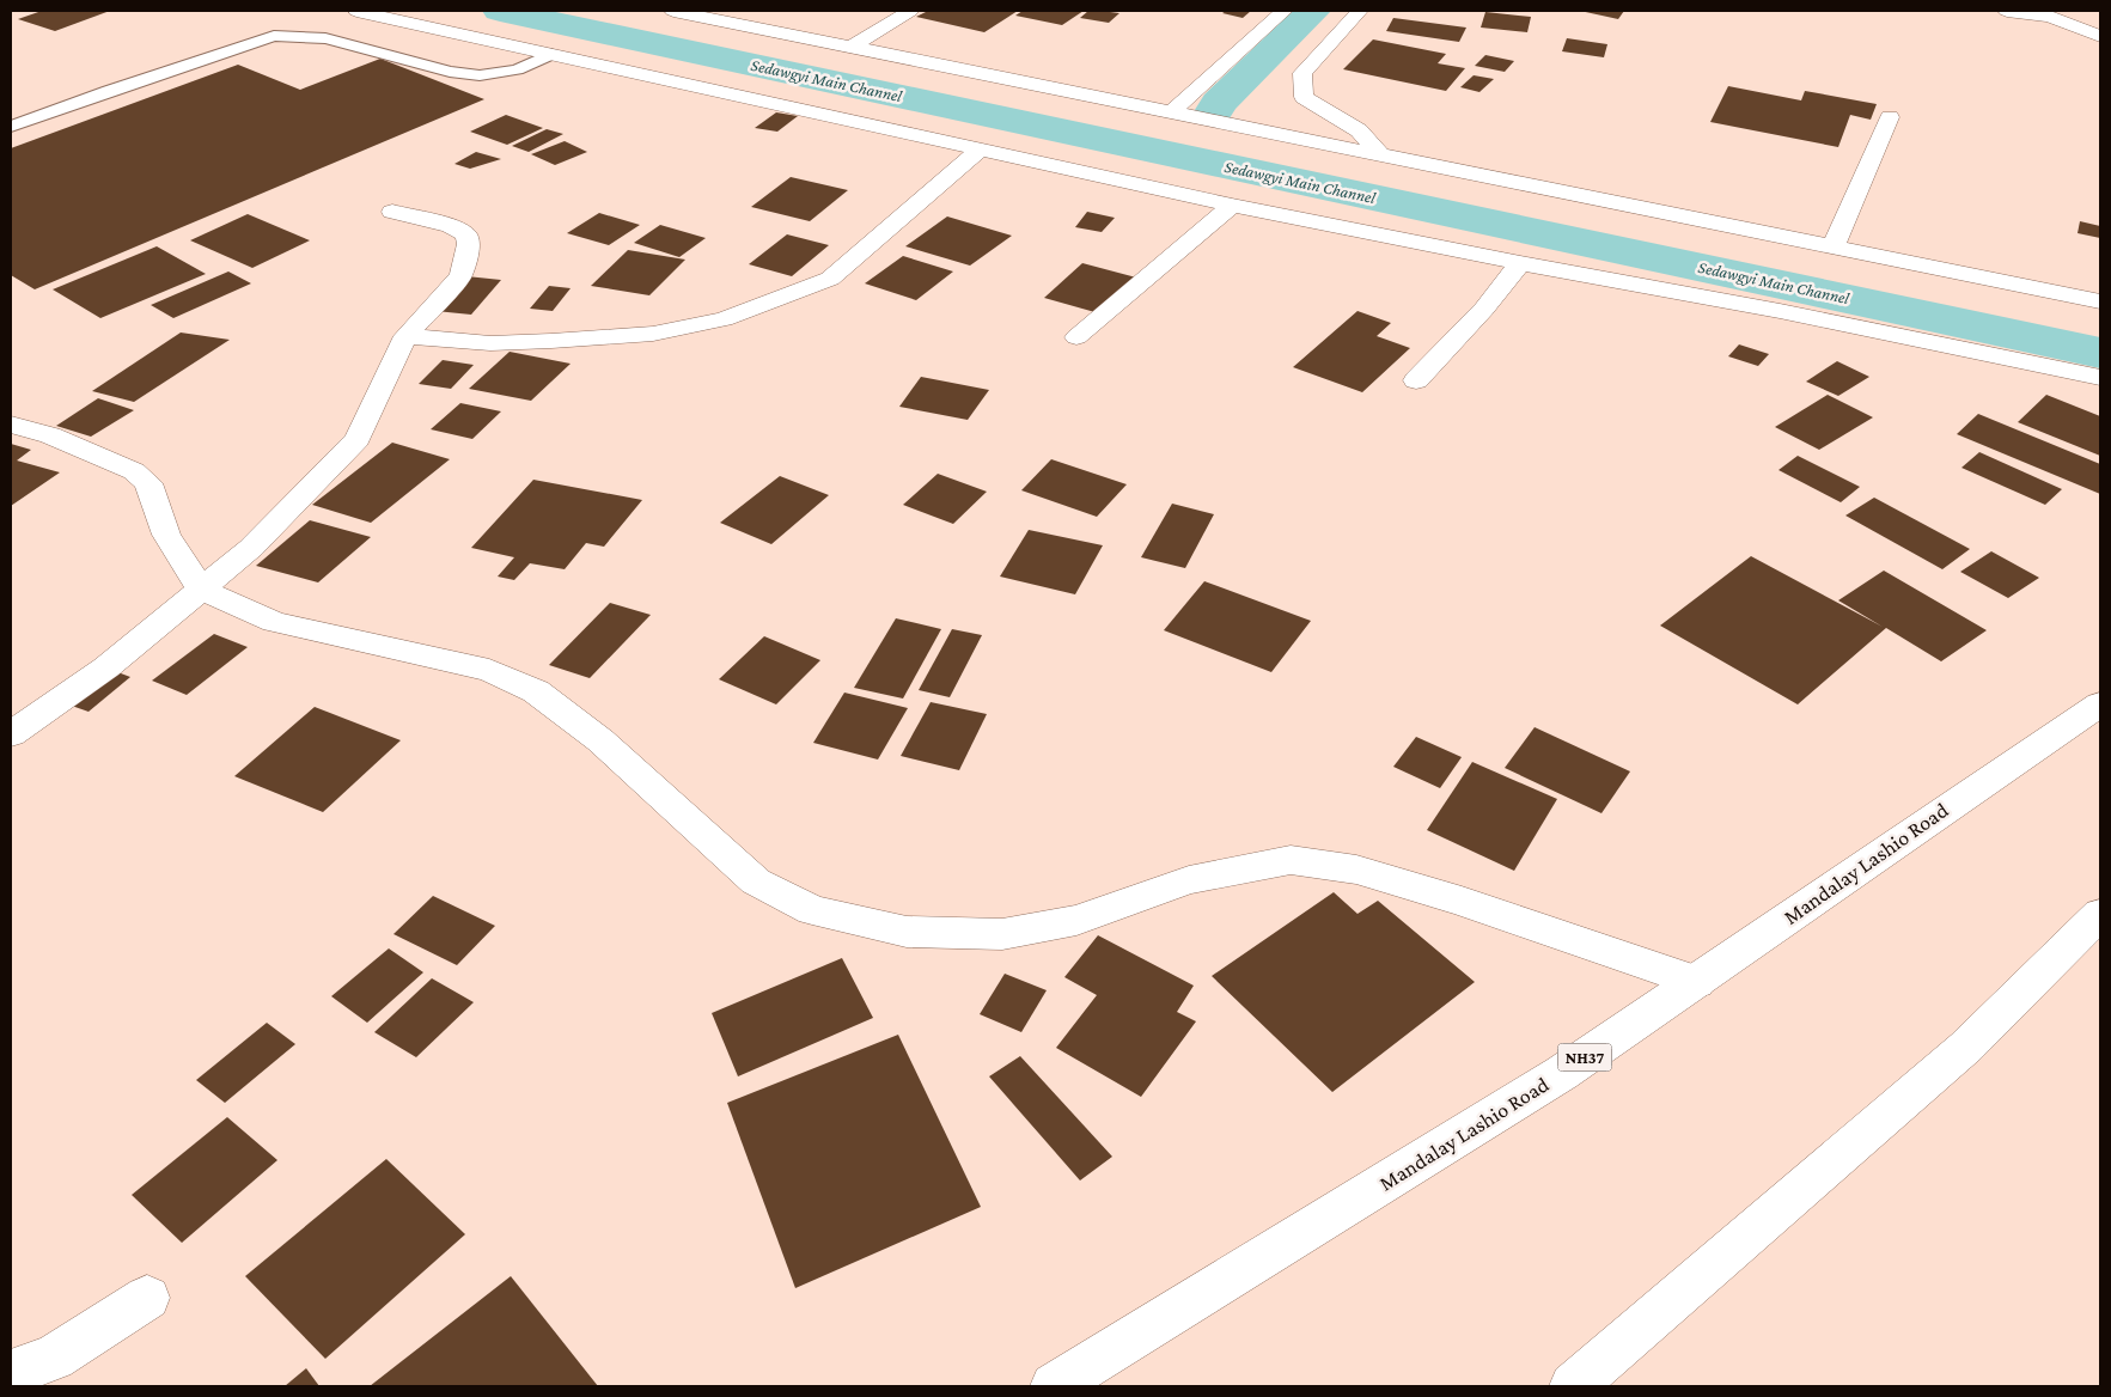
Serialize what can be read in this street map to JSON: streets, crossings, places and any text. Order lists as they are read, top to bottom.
{
  "streets": {
    "main road": ["Mandalay Lashio Road", "NH37"]
  },
  "water": ["Sedawgyi Main Channel"]
}
